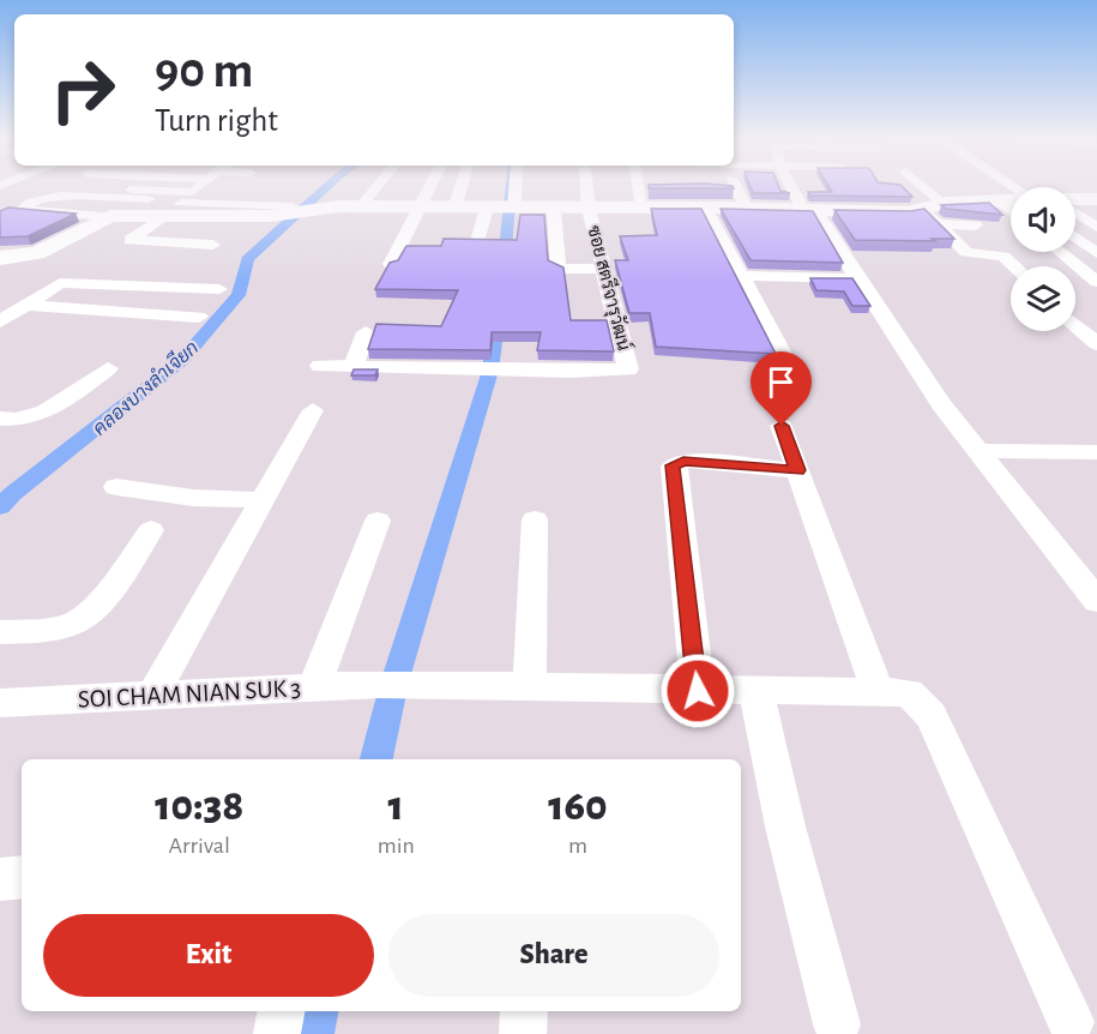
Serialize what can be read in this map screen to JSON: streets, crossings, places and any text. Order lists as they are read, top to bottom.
{
  "streets": {
    "street": ["ซอย สตรีจารุวัฒน์", "SOI CHAM NIAN SUK 3"]
  },
  "water": ["คลองบางลำเจียก"],
  "page": {
    "turn": ["90 m", "Turn right"],
    "eta": [
      "10:38",
      "Arrival",
      "1",
      "min",
      "160",
      "m"
    ],
    "buttons": ["Exit", "Share"]
  }
}
